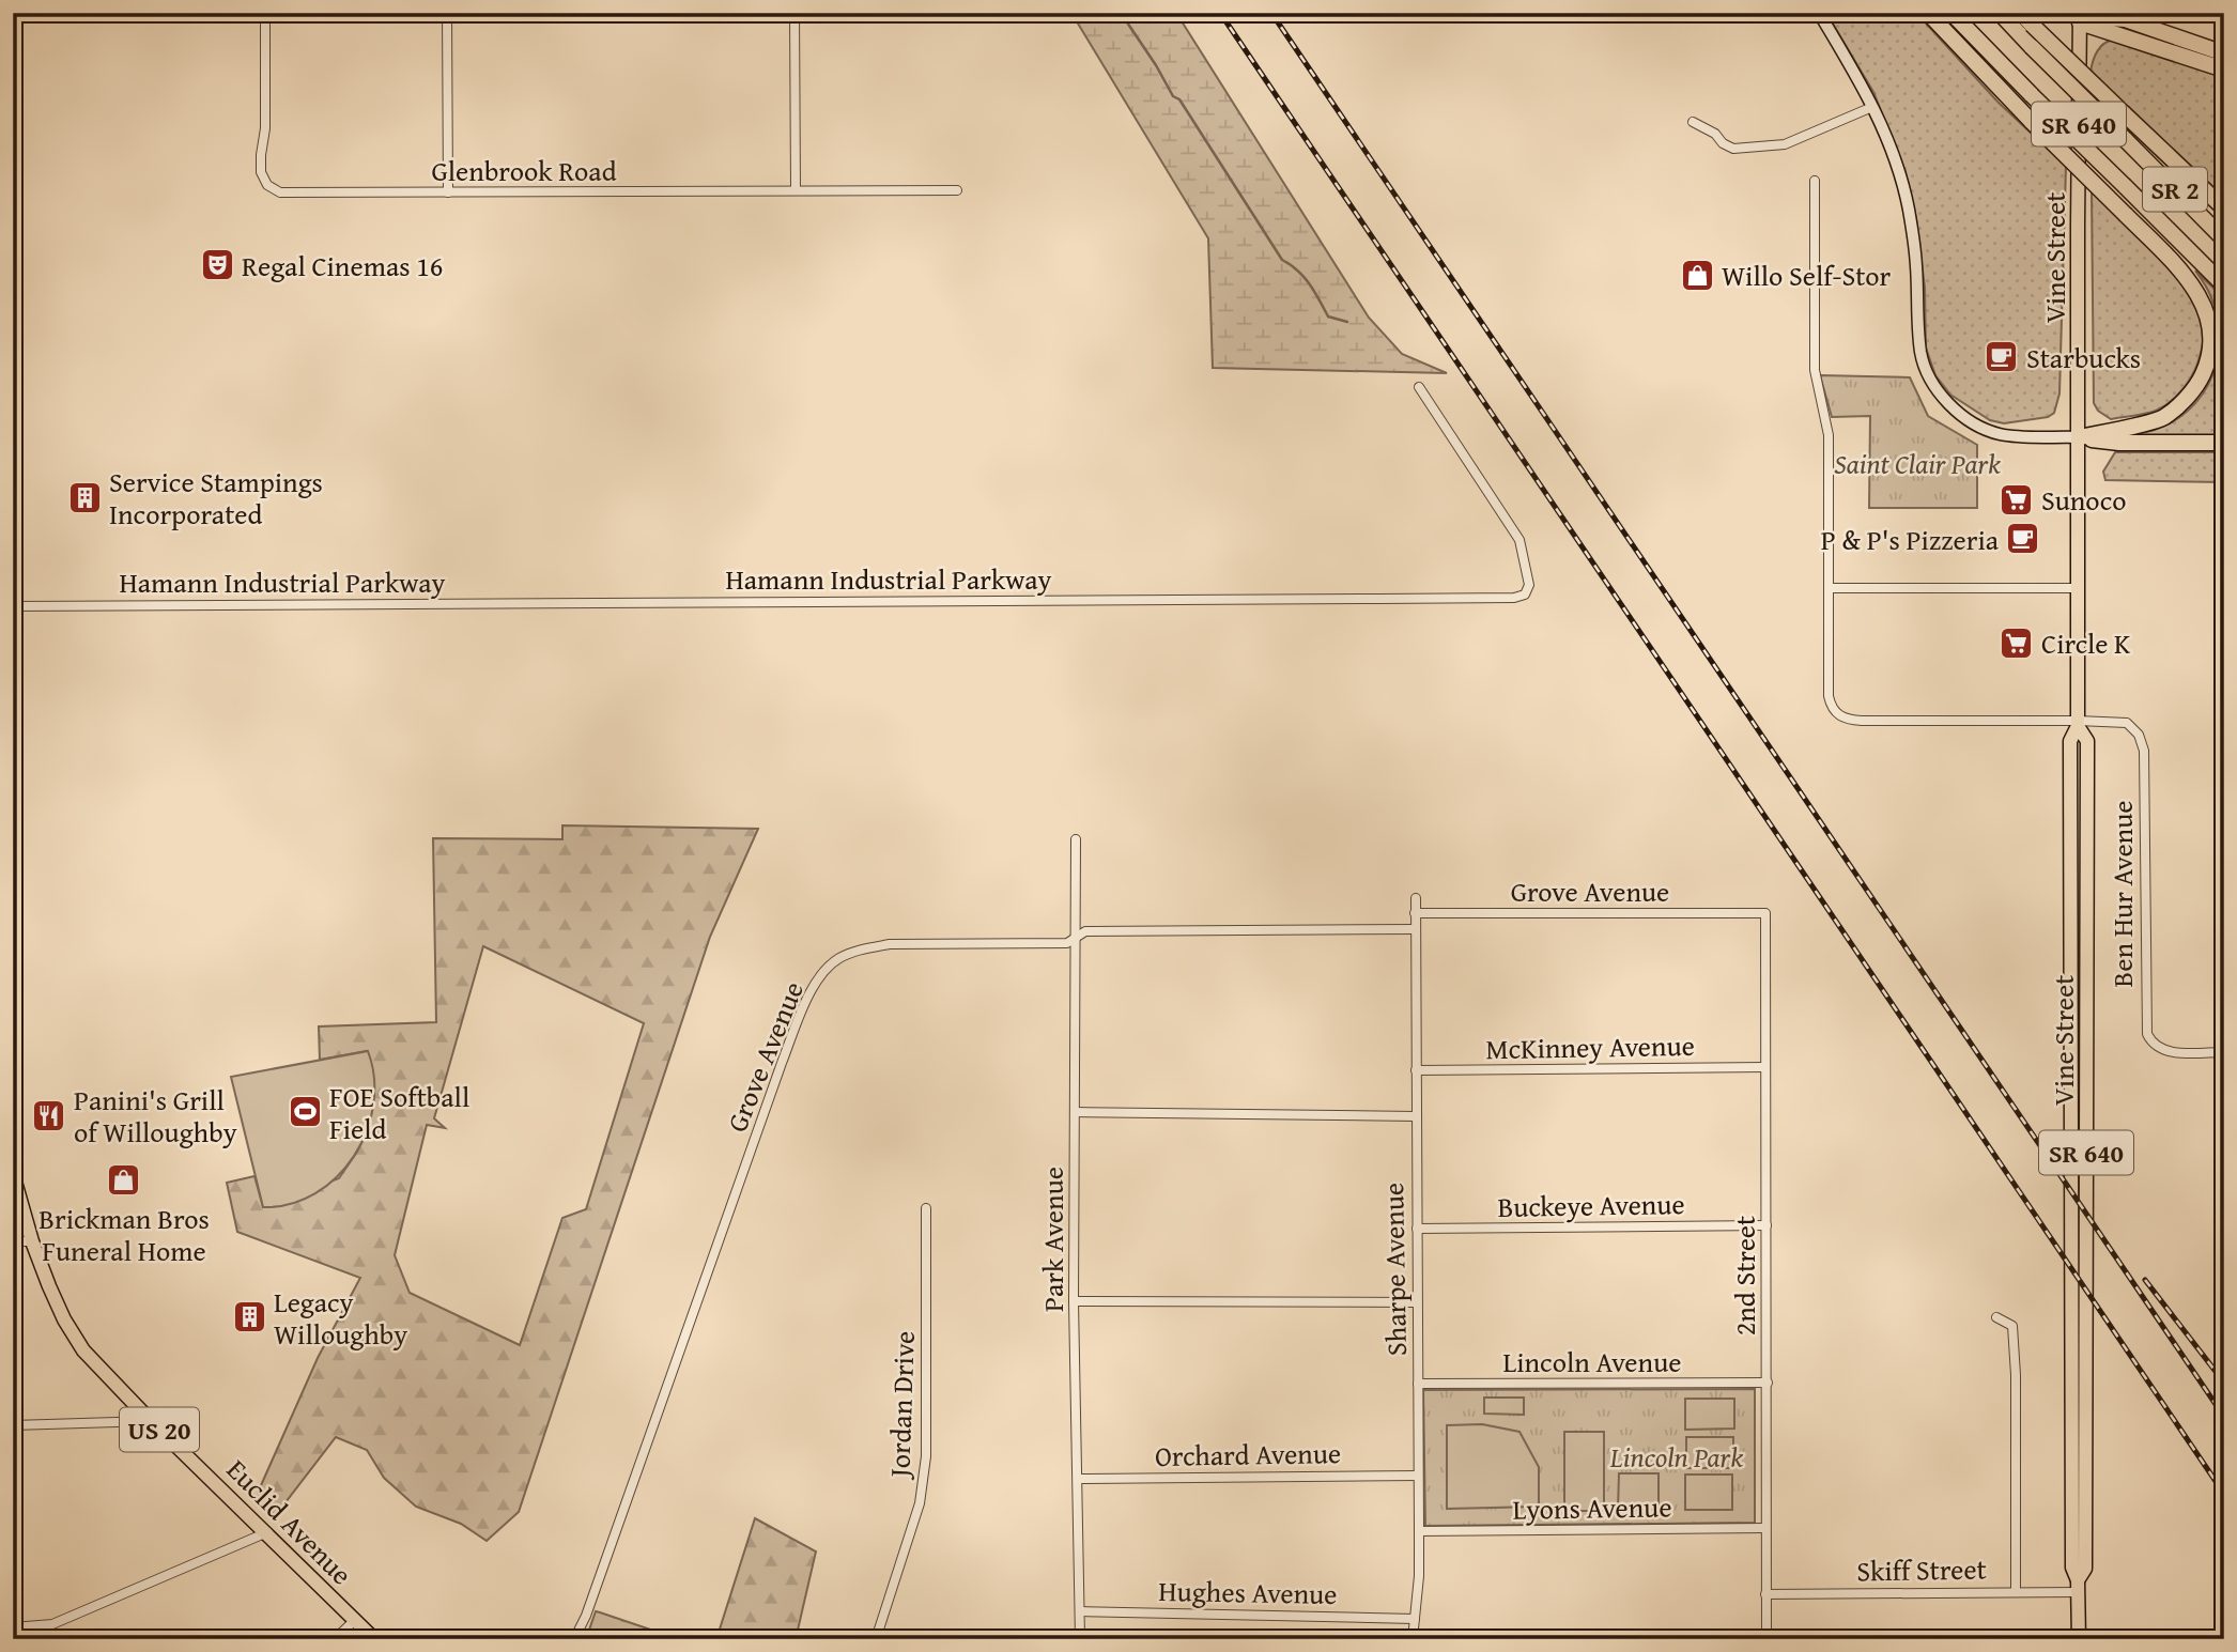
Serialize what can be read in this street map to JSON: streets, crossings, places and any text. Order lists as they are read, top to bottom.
{
  "streets": {
    "highway": ["SR 2"],
    "main road": [
      "SR 640",
      "Vine Street",
      "US 20",
      "Euclid Avenue"
    ],
    "street": [
      "Glenbrook Road",
      "Hamann Industrial Parkway",
      "Grove Avenue",
      "Ben Hur Avenue",
      "McKinney Avenue",
      "Buckeye Avenue",
      "Park Avenue",
      "Sharpe Avenue",
      "2nd Street",
      "Lincoln Avenue",
      "Jordan Drive",
      "Orchard Avenue",
      "Lyons Avenue",
      "Skiff Street",
      "Hughes Avenue"
    ]
  },
  "crossings": [
    ["Vine Street", "Ben Hur Avenue"],
    ["Vine Street", "Skiff Street"],
    ["Grove Avenue", "Park Avenue"],
    ["Grove Avenue", "Sharpe Avenue"],
    ["Grove Avenue", "2nd Street"],
    ["McKinney Avenue", "Sharpe Avenue"],
    ["McKinney Avenue", "2nd Street"],
    ["Buckeye Avenue", "Sharpe Avenue"],
    ["Buckeye Avenue", "2nd Street"],
    ["Park Avenue", "Orchard Avenue"],
    ["Park Avenue", "Hughes Avenue"],
    ["Sharpe Avenue", "Lincoln Avenue"],
    ["Sharpe Avenue", "Orchard Avenue"],
    ["Sharpe Avenue", "Lyons Avenue"],
    ["Sharpe Avenue", "Hughes Avenue"],
    ["2nd Street", "Lincoln Avenue"],
    ["2nd Street", "Lyons Avenue"],
    ["2nd Street", "Skiff Street"]
  ],
  "parks": ["Saint Clair Park", "Lincoln Park"],
  "places": {
    "theatre": ["Regal Cinemas 16"],
    "shop": ["Willo Self-Stor", "Brickman Bros Funeral Home"],
    "cafe": ["Starbucks", "P & P's Pizzeria"],
    "building": ["Service Stampings Incorporated", "Legacy Willoughby"],
    "supermarket": ["Sunoco", "Circle K"],
    "sports": ["FOE Softball Field"],
    "restaurant": ["Panini's Grill of Willoughby"]
  }
}
